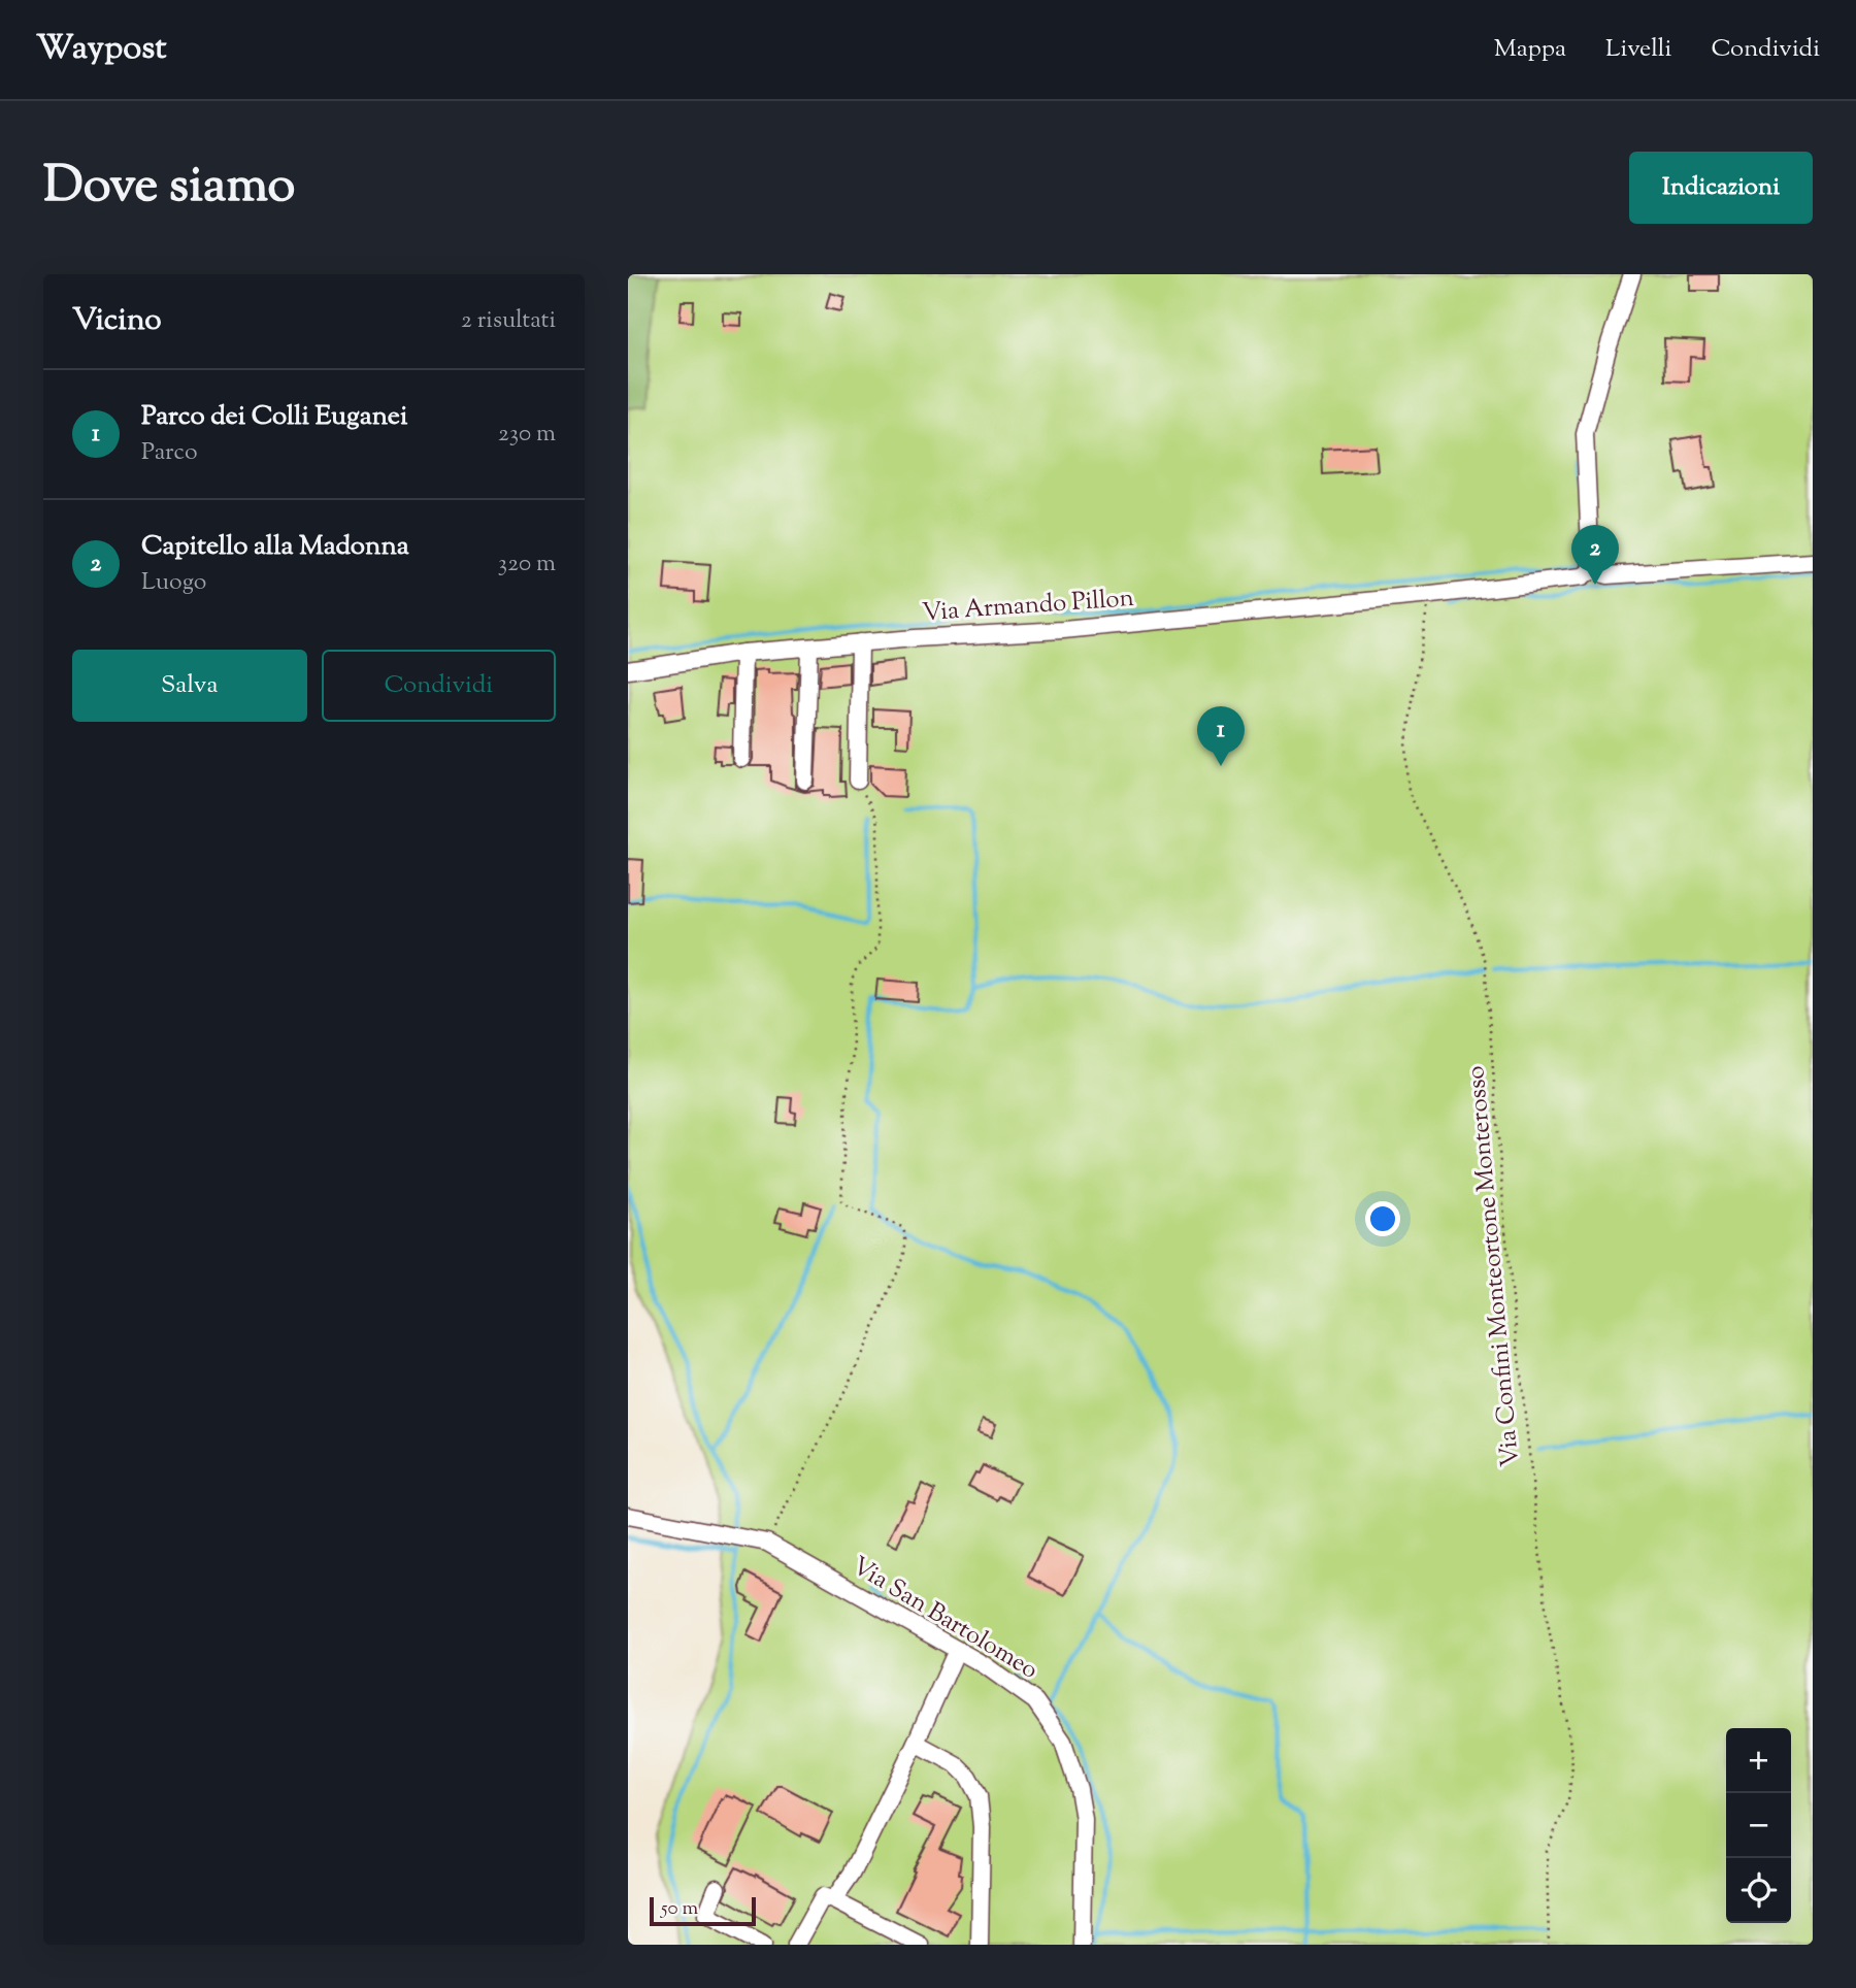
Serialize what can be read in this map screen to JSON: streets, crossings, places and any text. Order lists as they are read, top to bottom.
{
  "streets": {
    "street": ["Via Armando Pillon", "Via San Bartolomeo"],
    "path": ["Via Confini Monteortone Monterosso"]
  },
  "crossings": [
    ["Via Armando Pillon", "Via Confini Monteortone Monterosso"]
  ],
  "scale_bar": "50 m",
  "page": {
    "header": "Waypost",
    "nav": ["Mappa", "Livelli", "Condividi"],
    "title": "Dove siamo",
    "buttons": [
      "Indicazioni",
      ["Salva", "Condividi"]
    ],
    "heading": ["Vicino", "2 risultati"],
    "list": [
      {
        "mark": "1",
        "name": "Parco dei Colli Euganei",
        "note": "Parco",
        "value": "230 m"
      },
      {
        "mark": "2",
        "name": "Capitello alla Madonna",
        "note": "Luogo",
        "value": "320 m"
      }
    ],
    "pins": ["2", "1"],
    "map_buttons": ["+", "−"],
    "scale": "50 m"
  }
}
